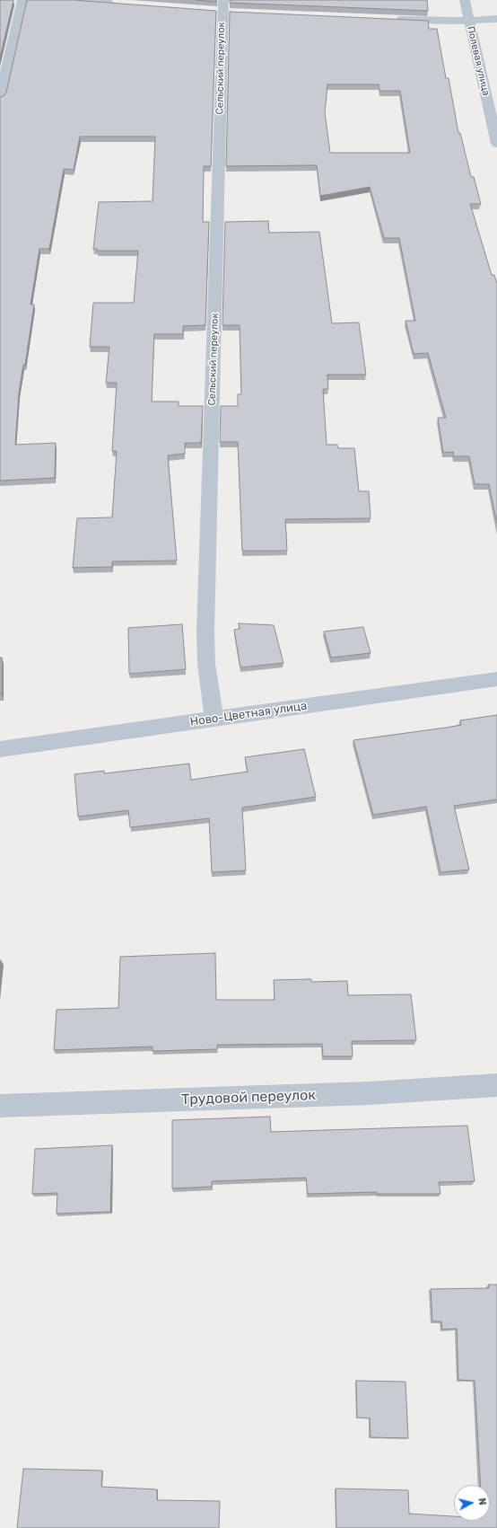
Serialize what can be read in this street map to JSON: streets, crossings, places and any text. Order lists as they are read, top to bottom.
{
  "streets": {
    "street": [
      "Полевая улица",
      "Сельский переулок",
      "Ново-Цветная улица",
      "Трудовой переулок"
    ]
  },
  "crossings": [
    ["Сельский переулок", "Ново-Цветная улица"]
  ],
  "north": "right"
}
